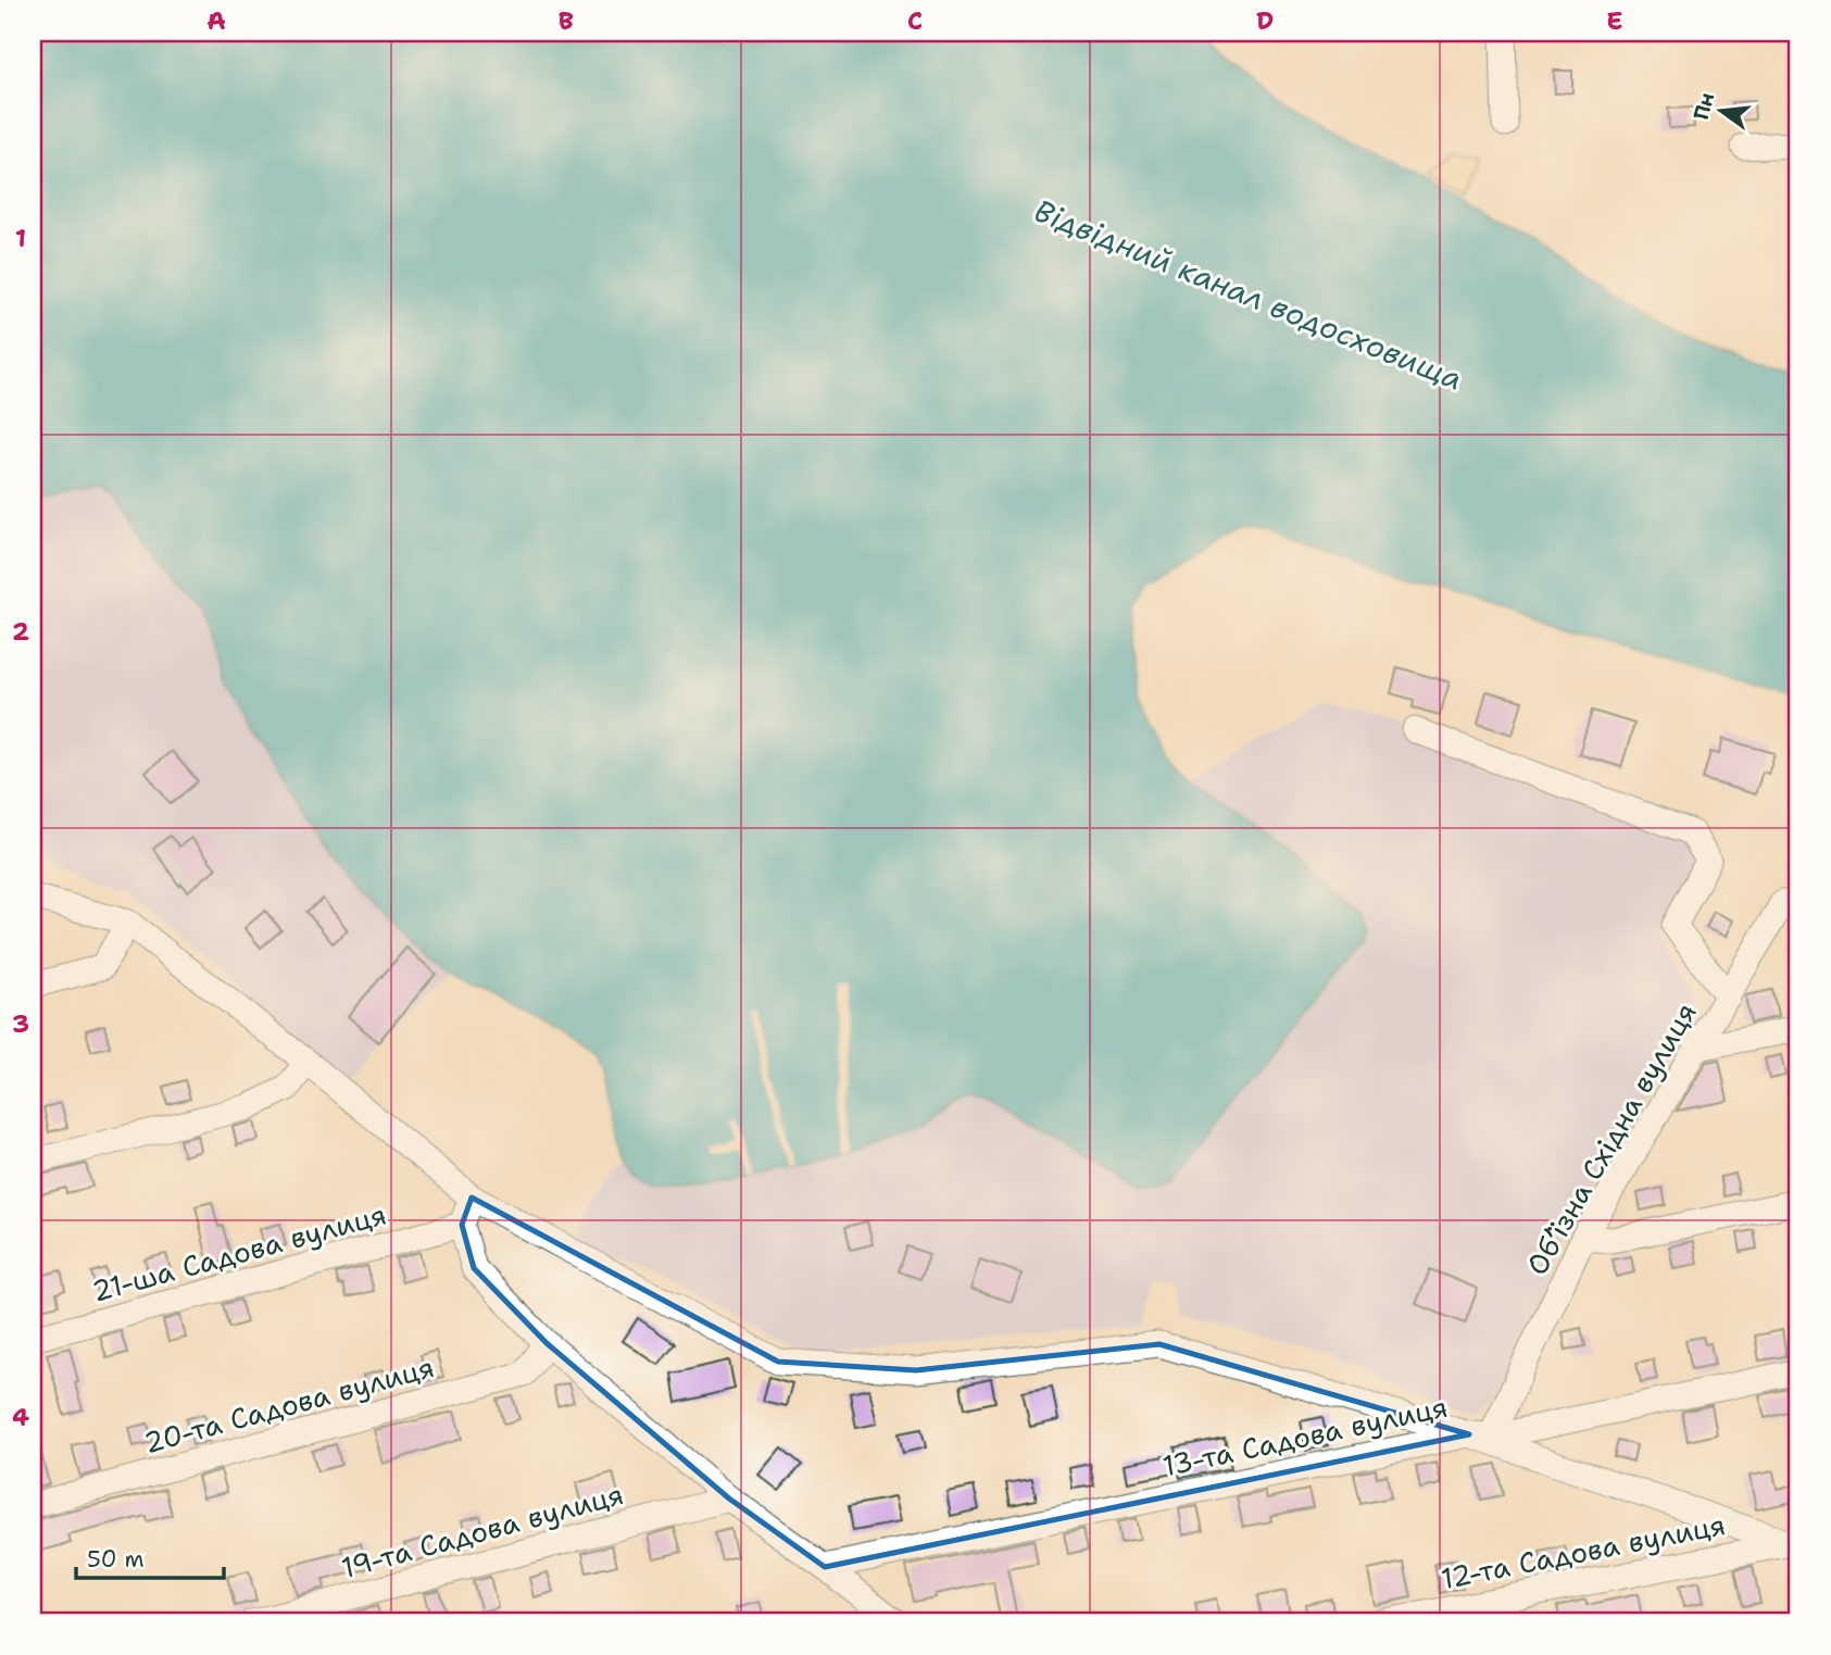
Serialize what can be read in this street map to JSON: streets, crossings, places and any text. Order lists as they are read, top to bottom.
{
  "streets": {
    "street": [
      "Обʼїзна Східна вулиця",
      "21-ша Садова вулиця",
      "20-та Садова вулиця",
      "13-та Садова вулиця",
      "19-та Садова вулиця",
      "12-та Садова вулиця"
    ]
  },
  "crossings": [
    ["Обʼїзна Східна вулиця", "13-та Садова вулиця"]
  ],
  "water": ["Відвідний канал водосховища"],
  "scale_bar": "50 m",
  "north": "left",
  "grid": {
    "columns": [
      "A",
      "B",
      "C",
      "D",
      "E"
    ],
    "rows": [
      "1",
      "2",
      "3",
      "4"
    ]
  }
}
